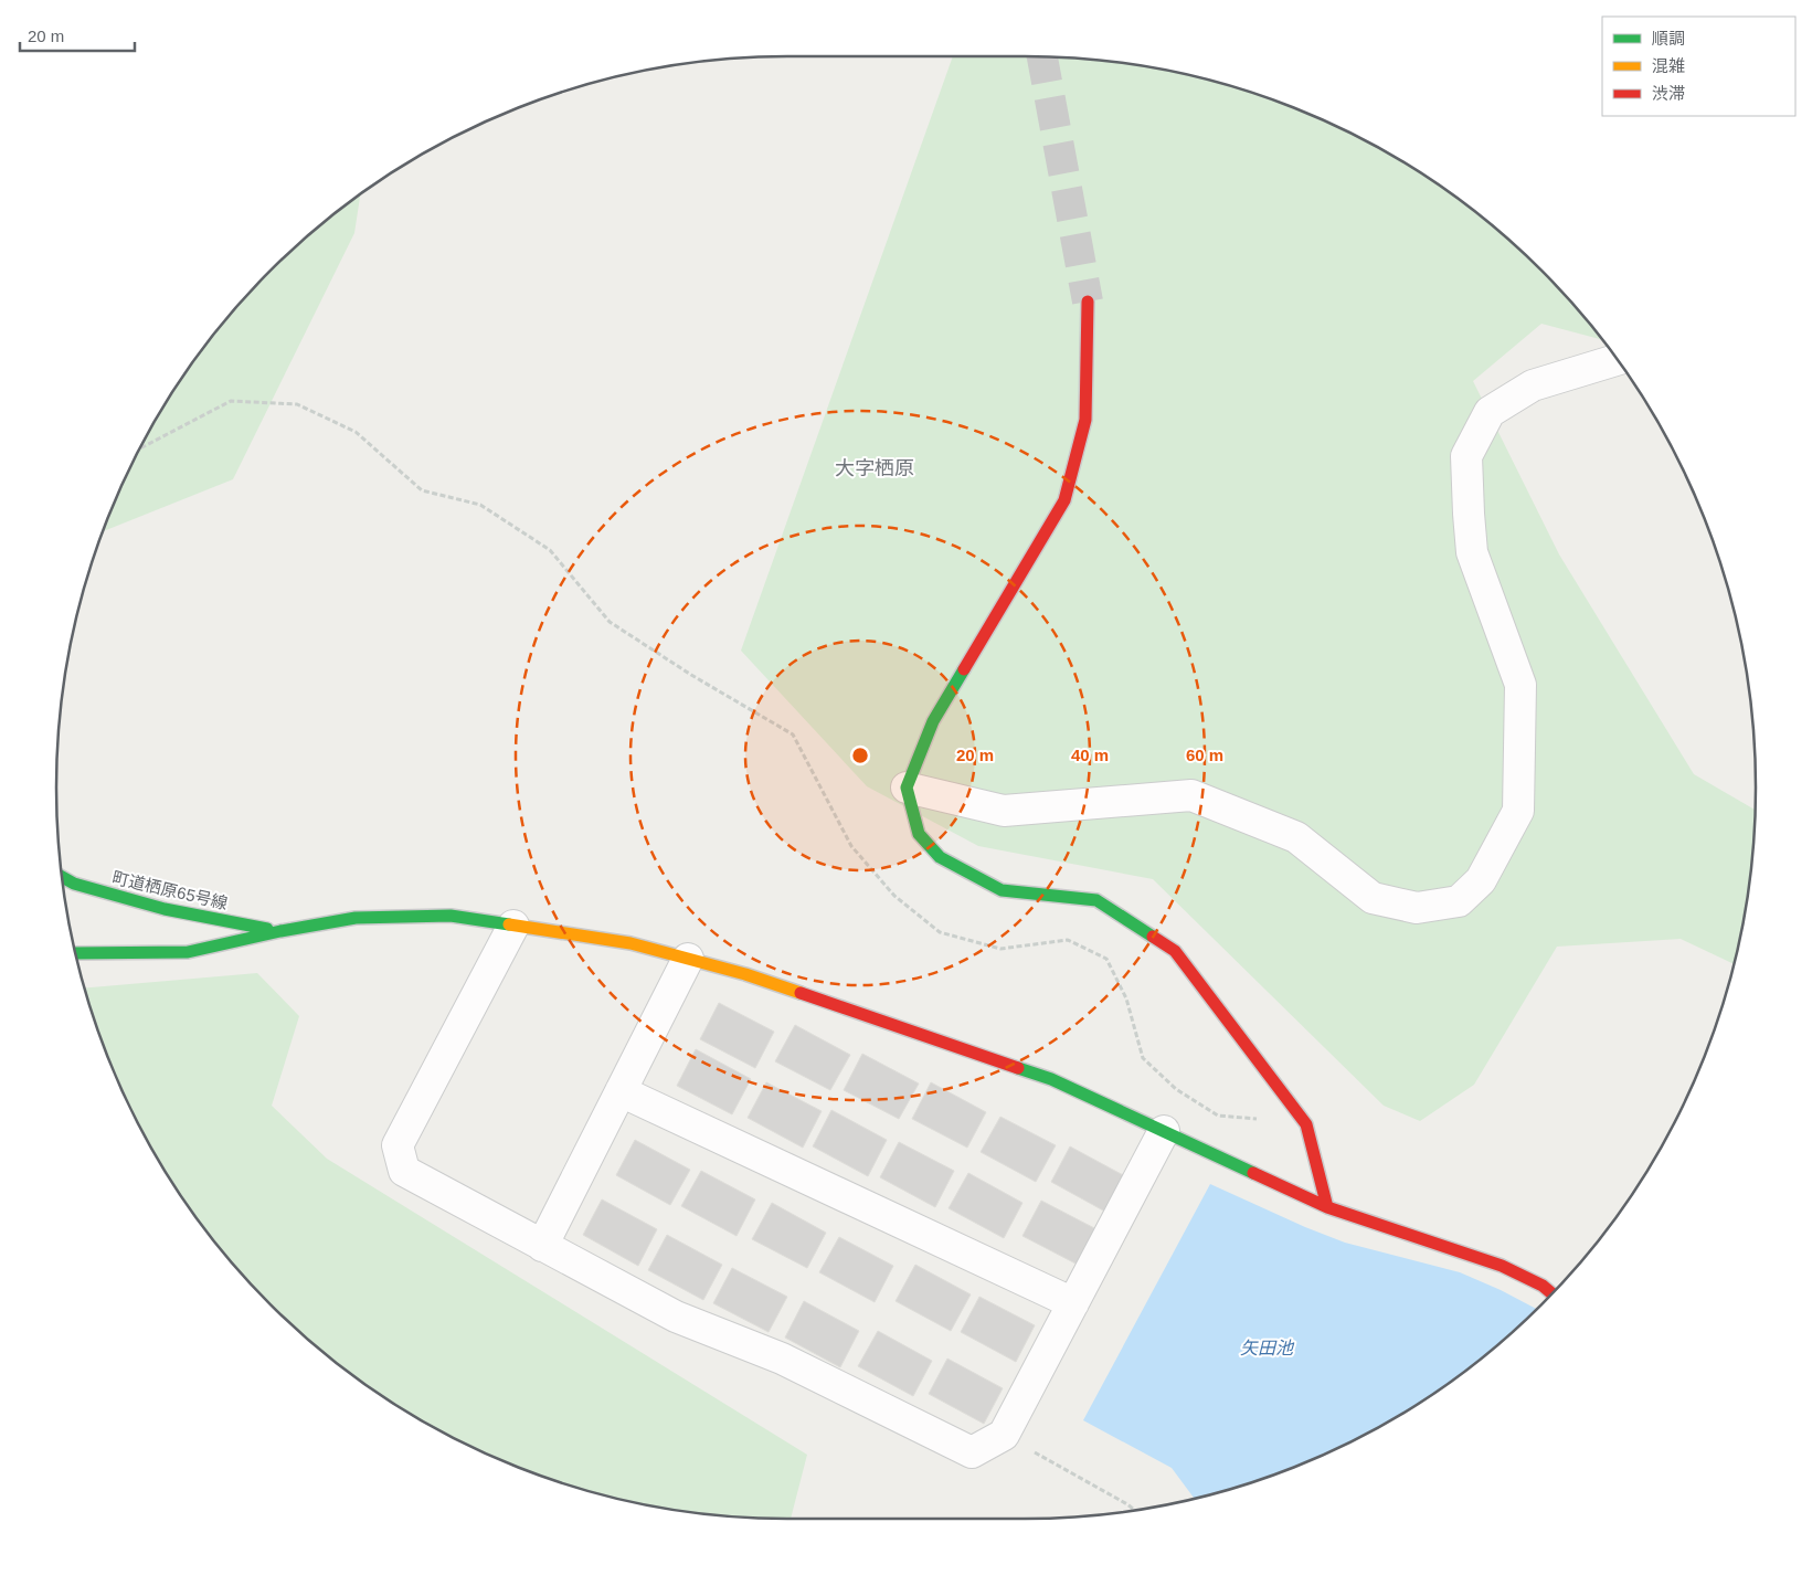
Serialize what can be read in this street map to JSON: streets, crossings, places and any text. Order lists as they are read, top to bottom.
{
  "streets": {
    "street": ["町道栖原65号線"]
  },
  "districts": ["大字栖原"],
  "water": ["矢田池"],
  "legend": ["順調", "混雑", "渋滞"],
  "scale_bar": "20 m",
  "rings": ["20 m", "40 m", "60 m"]
}
